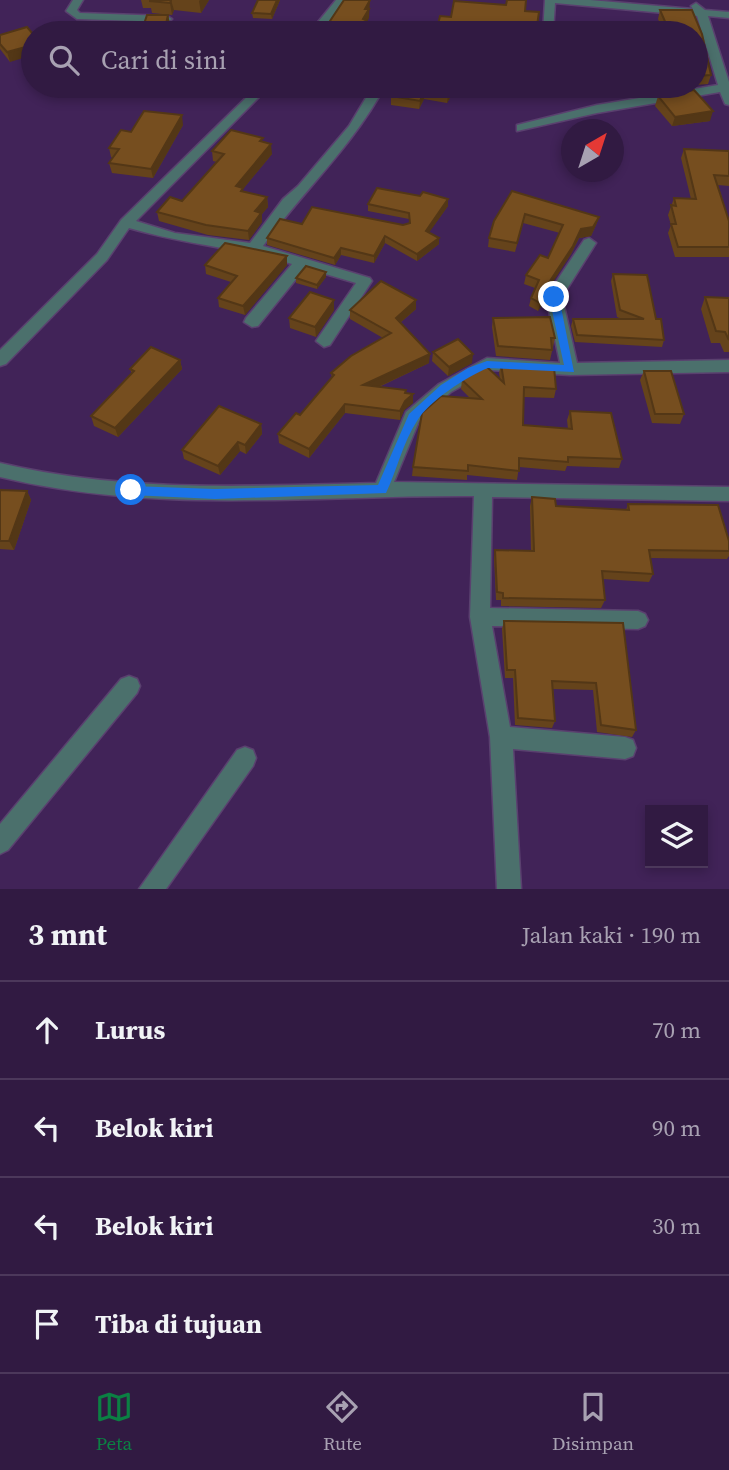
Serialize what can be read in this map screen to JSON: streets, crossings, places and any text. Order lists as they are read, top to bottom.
{
  "north": "top right",
  "page": {
    "search": "Cari di sini",
    "heading": ["3 mnt", "Jalan kaki · 190 m"],
    "list": [
      ["Lurus", "70 m"],
      ["Belok kiri", "90 m"],
      ["Belok kiri", "30 m"],
      "Tiba di tujuan"
    ],
    "nav": ["Peta", "Rute", "Disimpan"]
  }
}
